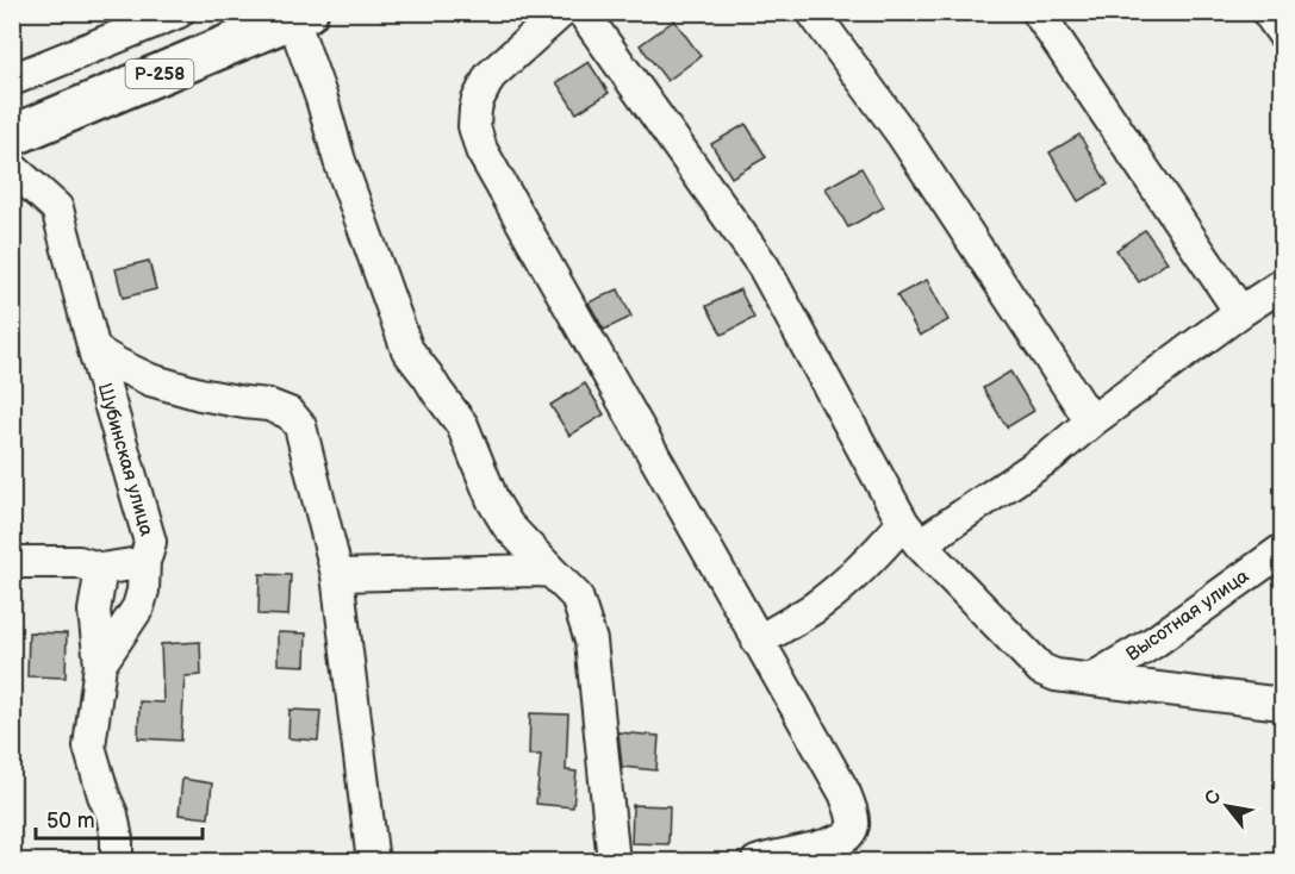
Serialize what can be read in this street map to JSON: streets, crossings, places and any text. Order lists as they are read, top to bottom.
{
  "streets": {
    "highway": ["Р-258"],
    "street": ["Шубинская улица", "Высотная улица"]
  },
  "crossings": [
    ["Р-258", "Шубинская улица"]
  ],
  "scale_bar": "50 m",
  "north": "top left"
}
